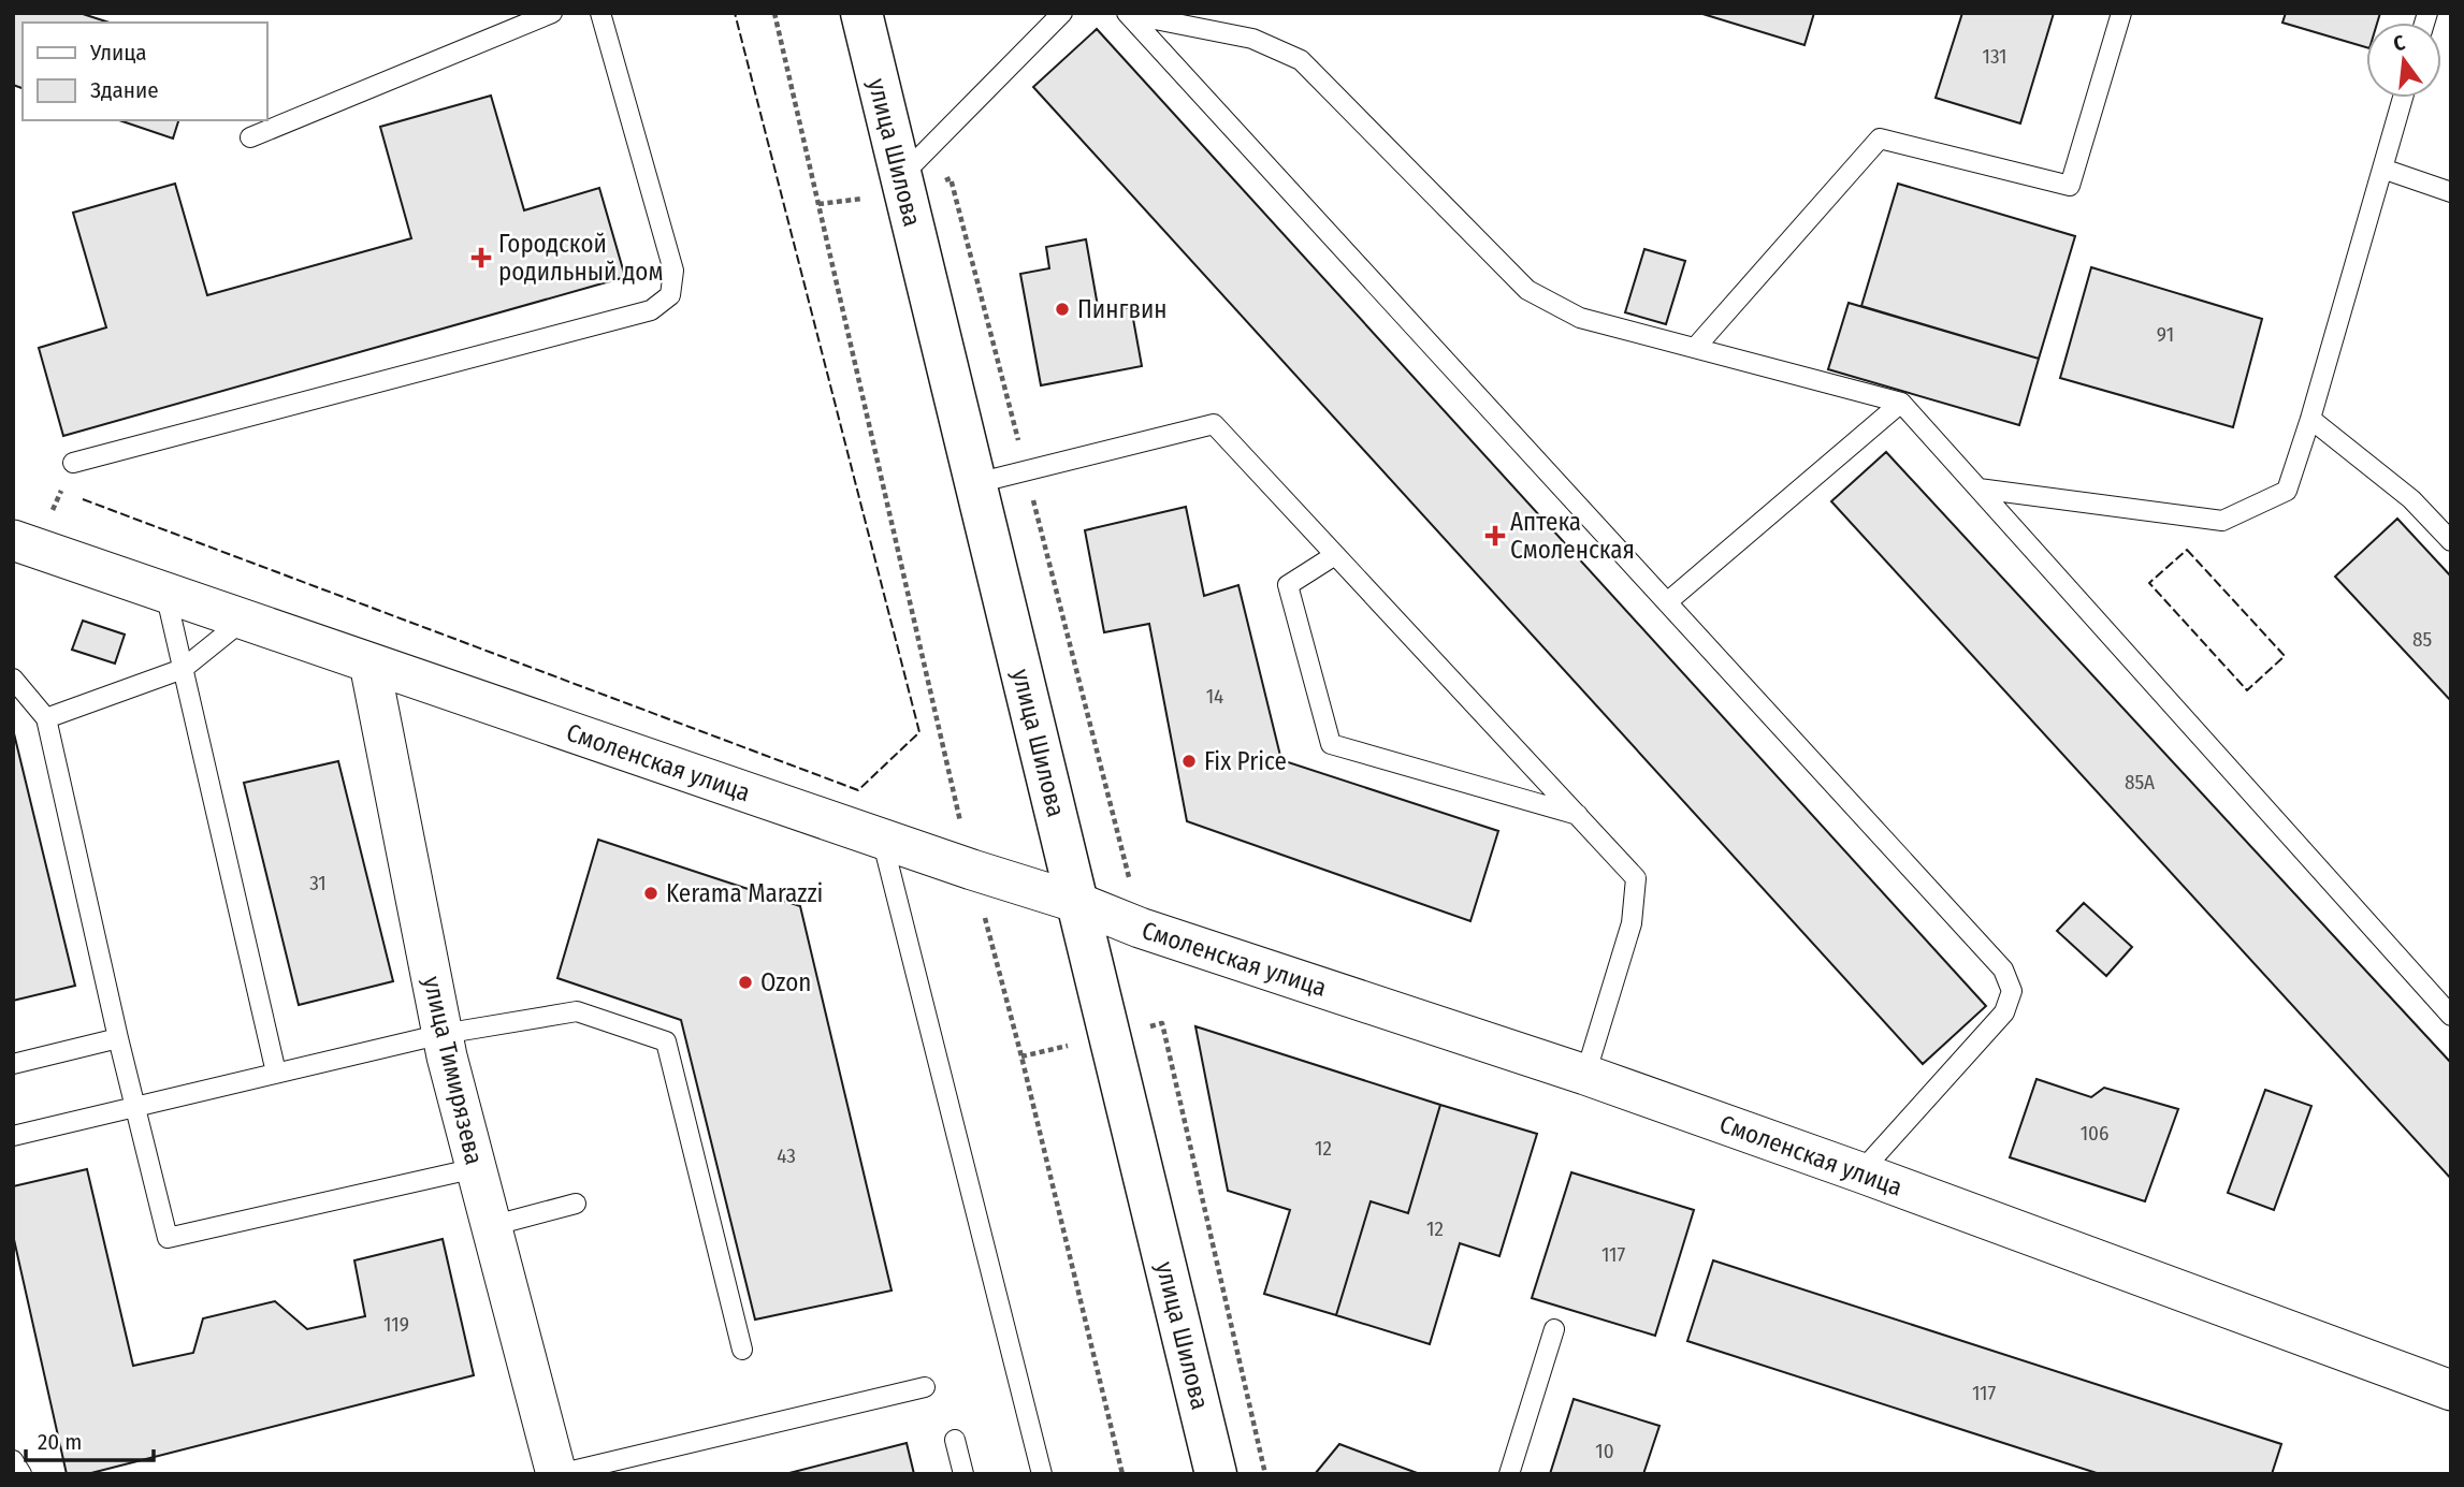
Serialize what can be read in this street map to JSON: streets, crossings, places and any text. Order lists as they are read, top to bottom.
{
  "streets": {
    "main road": ["улица Шилова"],
    "street": ["Смоленская улица", "улица Тимирязева"]
  },
  "crossings": [
    ["улица Шилова", "Смоленская улица"],
    ["Смоленская улица", "улица Тимирязева"]
  ],
  "places": {
    "health": ["Городской родильный дом", "Аптека Смоленская"],
    "other": [
      "Пингвин",
      "Fix Price",
      "Kerama Marazzi",
      "Ozon"
    ]
  },
  "house_numbers": [
    "131",
    "91",
    "85",
    "14",
    "85А",
    "31",
    "106",
    "12",
    "43",
    "12",
    "117",
    "119",
    "117",
    "10"
  ],
  "legend": ["Улица", "Здание"],
  "scale_bar": "20 m",
  "north": "top"
}
